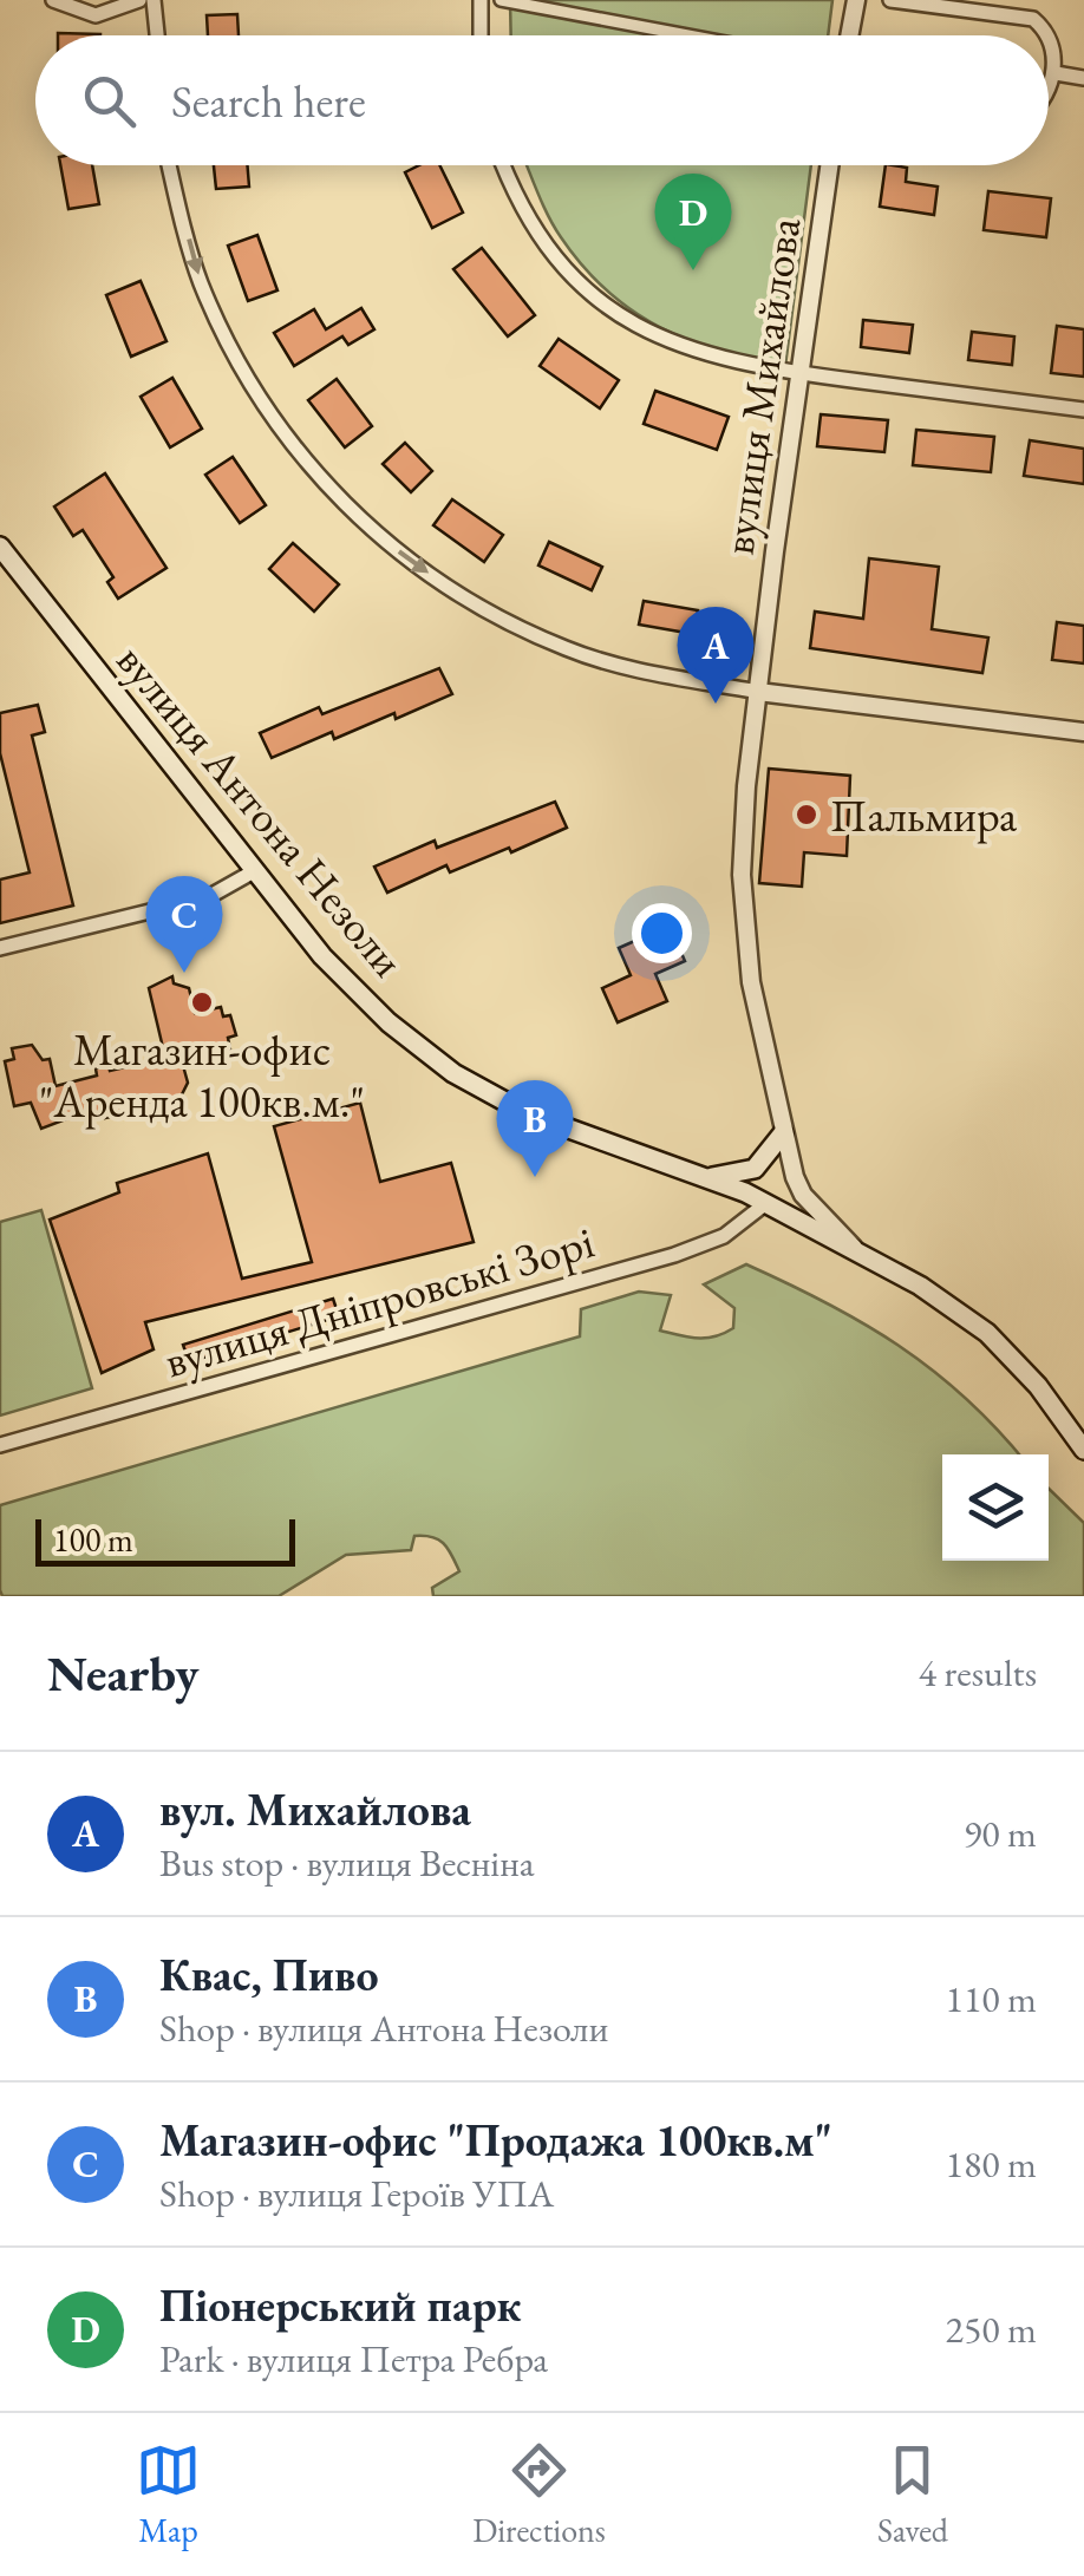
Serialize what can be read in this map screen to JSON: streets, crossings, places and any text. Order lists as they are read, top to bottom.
{
  "streets": {
    "main road": ["вулиця Антона Незоли"],
    "street": ["вулиця Михайлова", "вулиця Дніпровські Зорі"]
  },
  "crossings": [
    ["вулиця Михайлова", "вулиця Антона Незоли"],
    ["вулиця Антона Незоли", "вулиця Дніпровські Зорі"]
  ],
  "places": ["Пальмира", "Магазин-офис \"Аренда 100кв.м.\""],
  "scale_bar": "100 m",
  "page": {
    "search": "Search here",
    "pins": [
      "D",
      "A",
      "C",
      "B"
    ],
    "scale": "100 m",
    "heading": ["Nearby", "4 results"],
    "list": [
      {
        "mark": "A",
        "name": "вул. Михайлова",
        "note": "Bus stop · вулиця Весніна",
        "value": "90 m"
      },
      {
        "mark": "B",
        "name": "Квас, Пиво",
        "note": "Shop · вулиця Антона Незоли",
        "value": "110 m"
      },
      {
        "mark": "C",
        "name": "Магазин-офис \"Продажа 100кв.м\"",
        "note": "Shop · вулиця Героїв УПА",
        "value": "180 m"
      },
      {
        "mark": "D",
        "name": "Піонерський парк",
        "note": "Park · вулиця Петра Ребра",
        "value": "250 m"
      }
    ],
    "nav": ["Map", "Directions", "Saved"]
  }
}
